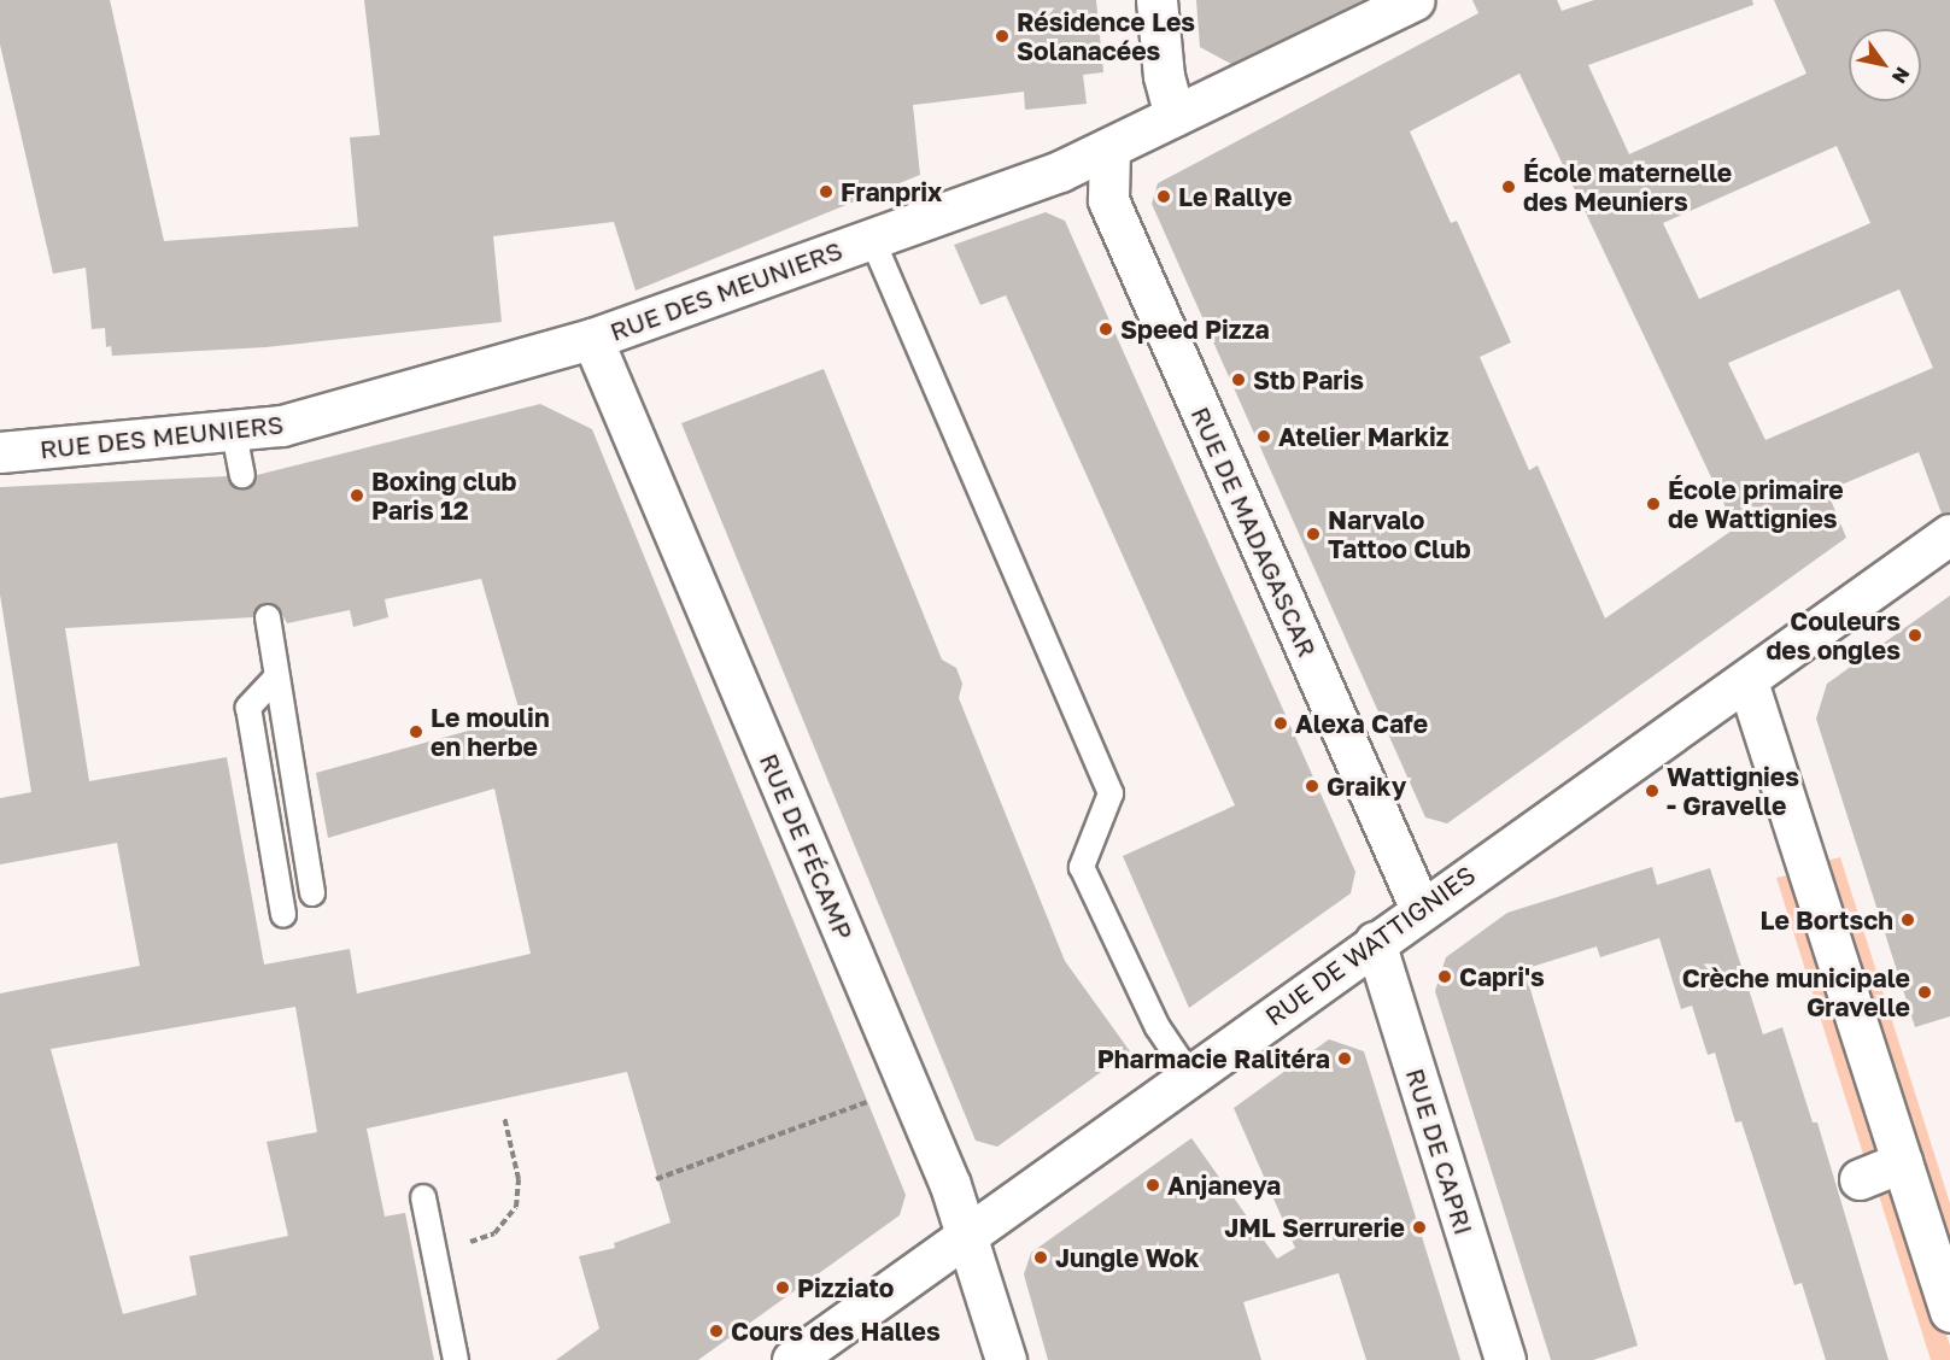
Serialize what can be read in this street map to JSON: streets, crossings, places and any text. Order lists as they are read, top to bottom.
{
  "streets": {
    "street": [
      "RUE DES MEUNIERS",
      "RUE DE MADAGASCAR",
      "RUE DE FÉCAMP",
      "RUE DE WATTIGNIES",
      "RUE DE CAPRI"
    ]
  },
  "crossings": [
    ["RUE DES MEUNIERS", "RUE DE MADAGASCAR"],
    ["RUE DES MEUNIERS", "RUE DE FÉCAMP"],
    ["RUE DE MADAGASCAR", "RUE DE WATTIGNIES"],
    ["RUE DE FÉCAMP", "RUE DE WATTIGNIES"],
    ["RUE DE WATTIGNIES", "RUE DE CAPRI"]
  ],
  "places": [
    "Résidence Les Solanacées",
    "École maternelle des Meuniers",
    "Franprix",
    "Le Rallye",
    "Speed Pizza",
    "Stb Paris",
    "Atelier Markiz",
    "Boxing club Paris 12",
    "École primaire de Wattignies",
    "Narvalo Tattoo Club",
    "Couleurs des ongles",
    "Alexa Cafe",
    "Le moulin en herbe",
    "Graiky",
    "Wattignies - Gravelle",
    "Le Bortsch",
    "Capri's",
    "Crèche municipale Gravelle",
    "Pharmacie Ralitéra",
    "Anjaneya",
    "JML Serrurerie",
    "Jungle Wok",
    "Pizziato",
    "Cours des Halles"
  ],
  "north": "bottom right"
}
